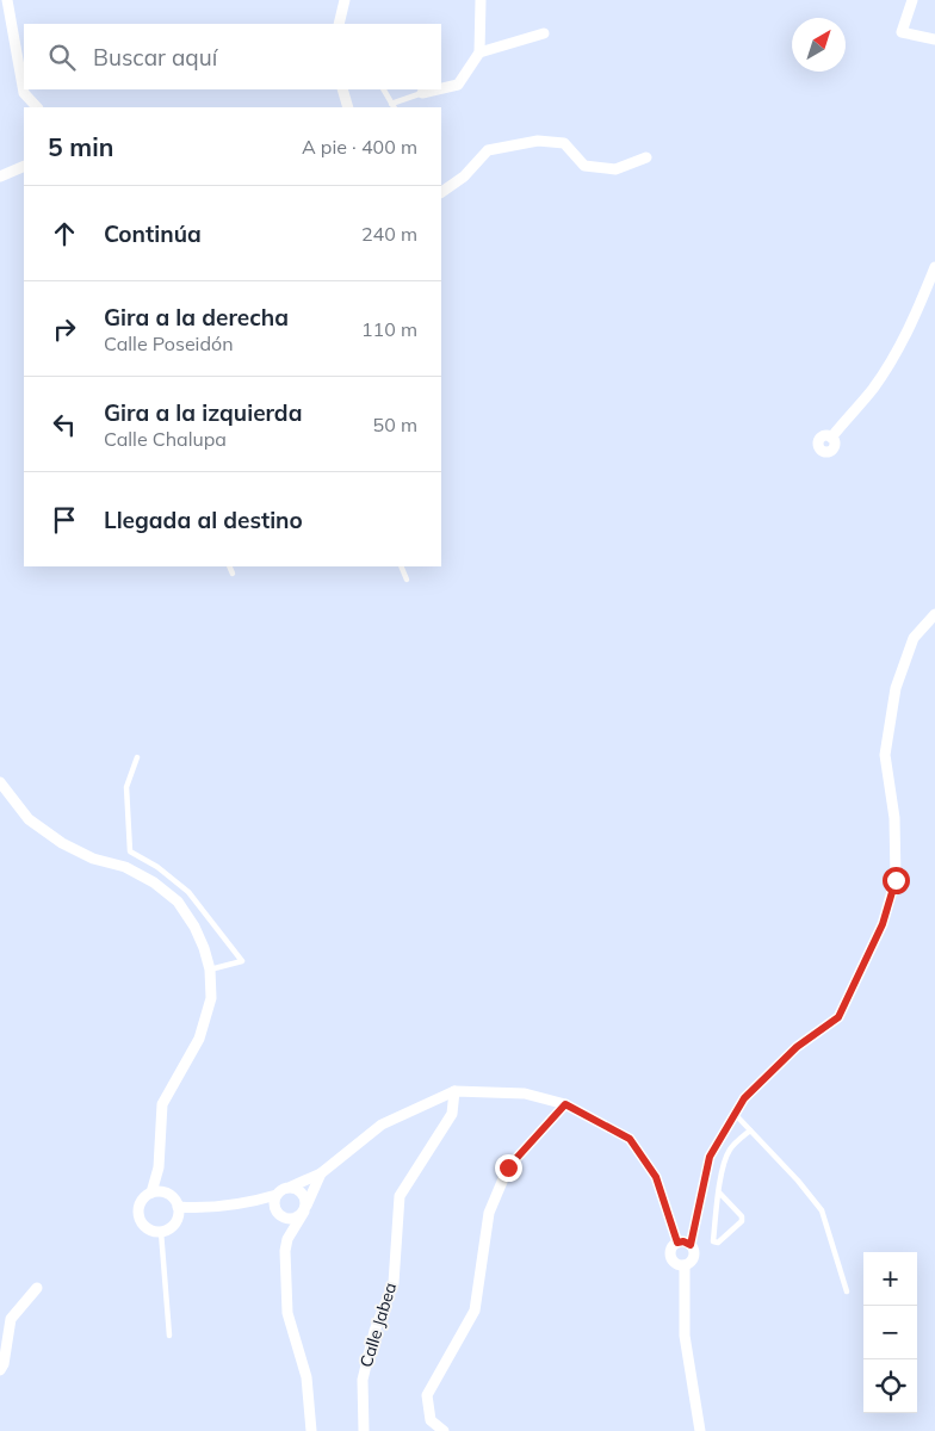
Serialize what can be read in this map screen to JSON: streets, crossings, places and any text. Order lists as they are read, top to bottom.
{
  "streets": {
    "street": ["Calle Jabea"]
  },
  "north": "top right",
  "page": {
    "search": "Buscar aquí",
    "heading": ["5 min", "A pie · 400 m"],
    "list": [
      ["Continúa", "240 m"],
      ["Gira a la derecha", "Calle Poseidón", "110 m"],
      ["Gira a la izquierda", "Calle Chalupa", "50 m"],
      "Llegada al destino"
    ],
    "map_buttons": ["+", "−"]
  }
}
